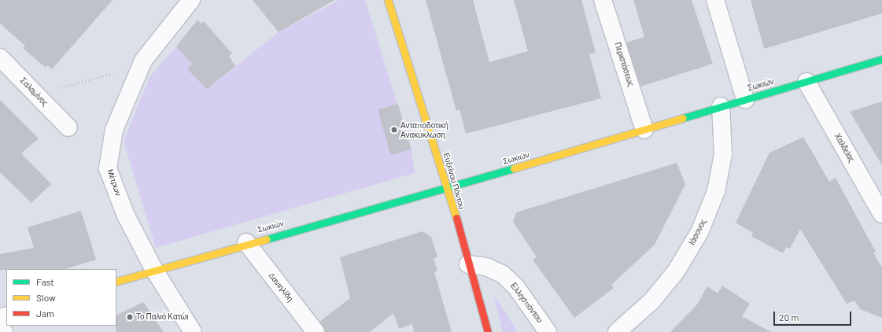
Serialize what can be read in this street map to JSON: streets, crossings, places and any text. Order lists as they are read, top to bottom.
{
  "streets": {
    "street": [
      "Περιστάσεως",
      "Σωκιών",
      "Σαλαμίνος",
      "Χαλδείας",
      "Ευξείνου Πόντου",
      "Μέτρων",
      "Ιάσονος",
      "Δανιηλίδη",
      "Ελλησπόντου"
    ]
  },
  "crossings": [
    ["Περιστάσεως", "Σωκιών"],
    ["Σωκιών", "Χαλδείας"],
    ["Σωκιών", "Ευξείνου Πόντου"],
    ["Σωκιών", "Μέτρων"],
    ["Σωκιών", "Ιάσονος"],
    ["Σωκιών", "Δανιηλίδη"],
    ["Ευξείνου Πόντου", "Ελλησπόντου"]
  ],
  "places": ["Ανταποδοτική Ανακύκλωση", "Το Παλιό Κατώι"],
  "legend": ["Fast", "Slow", "Jam"],
  "scale_bar": "20 m"
}
